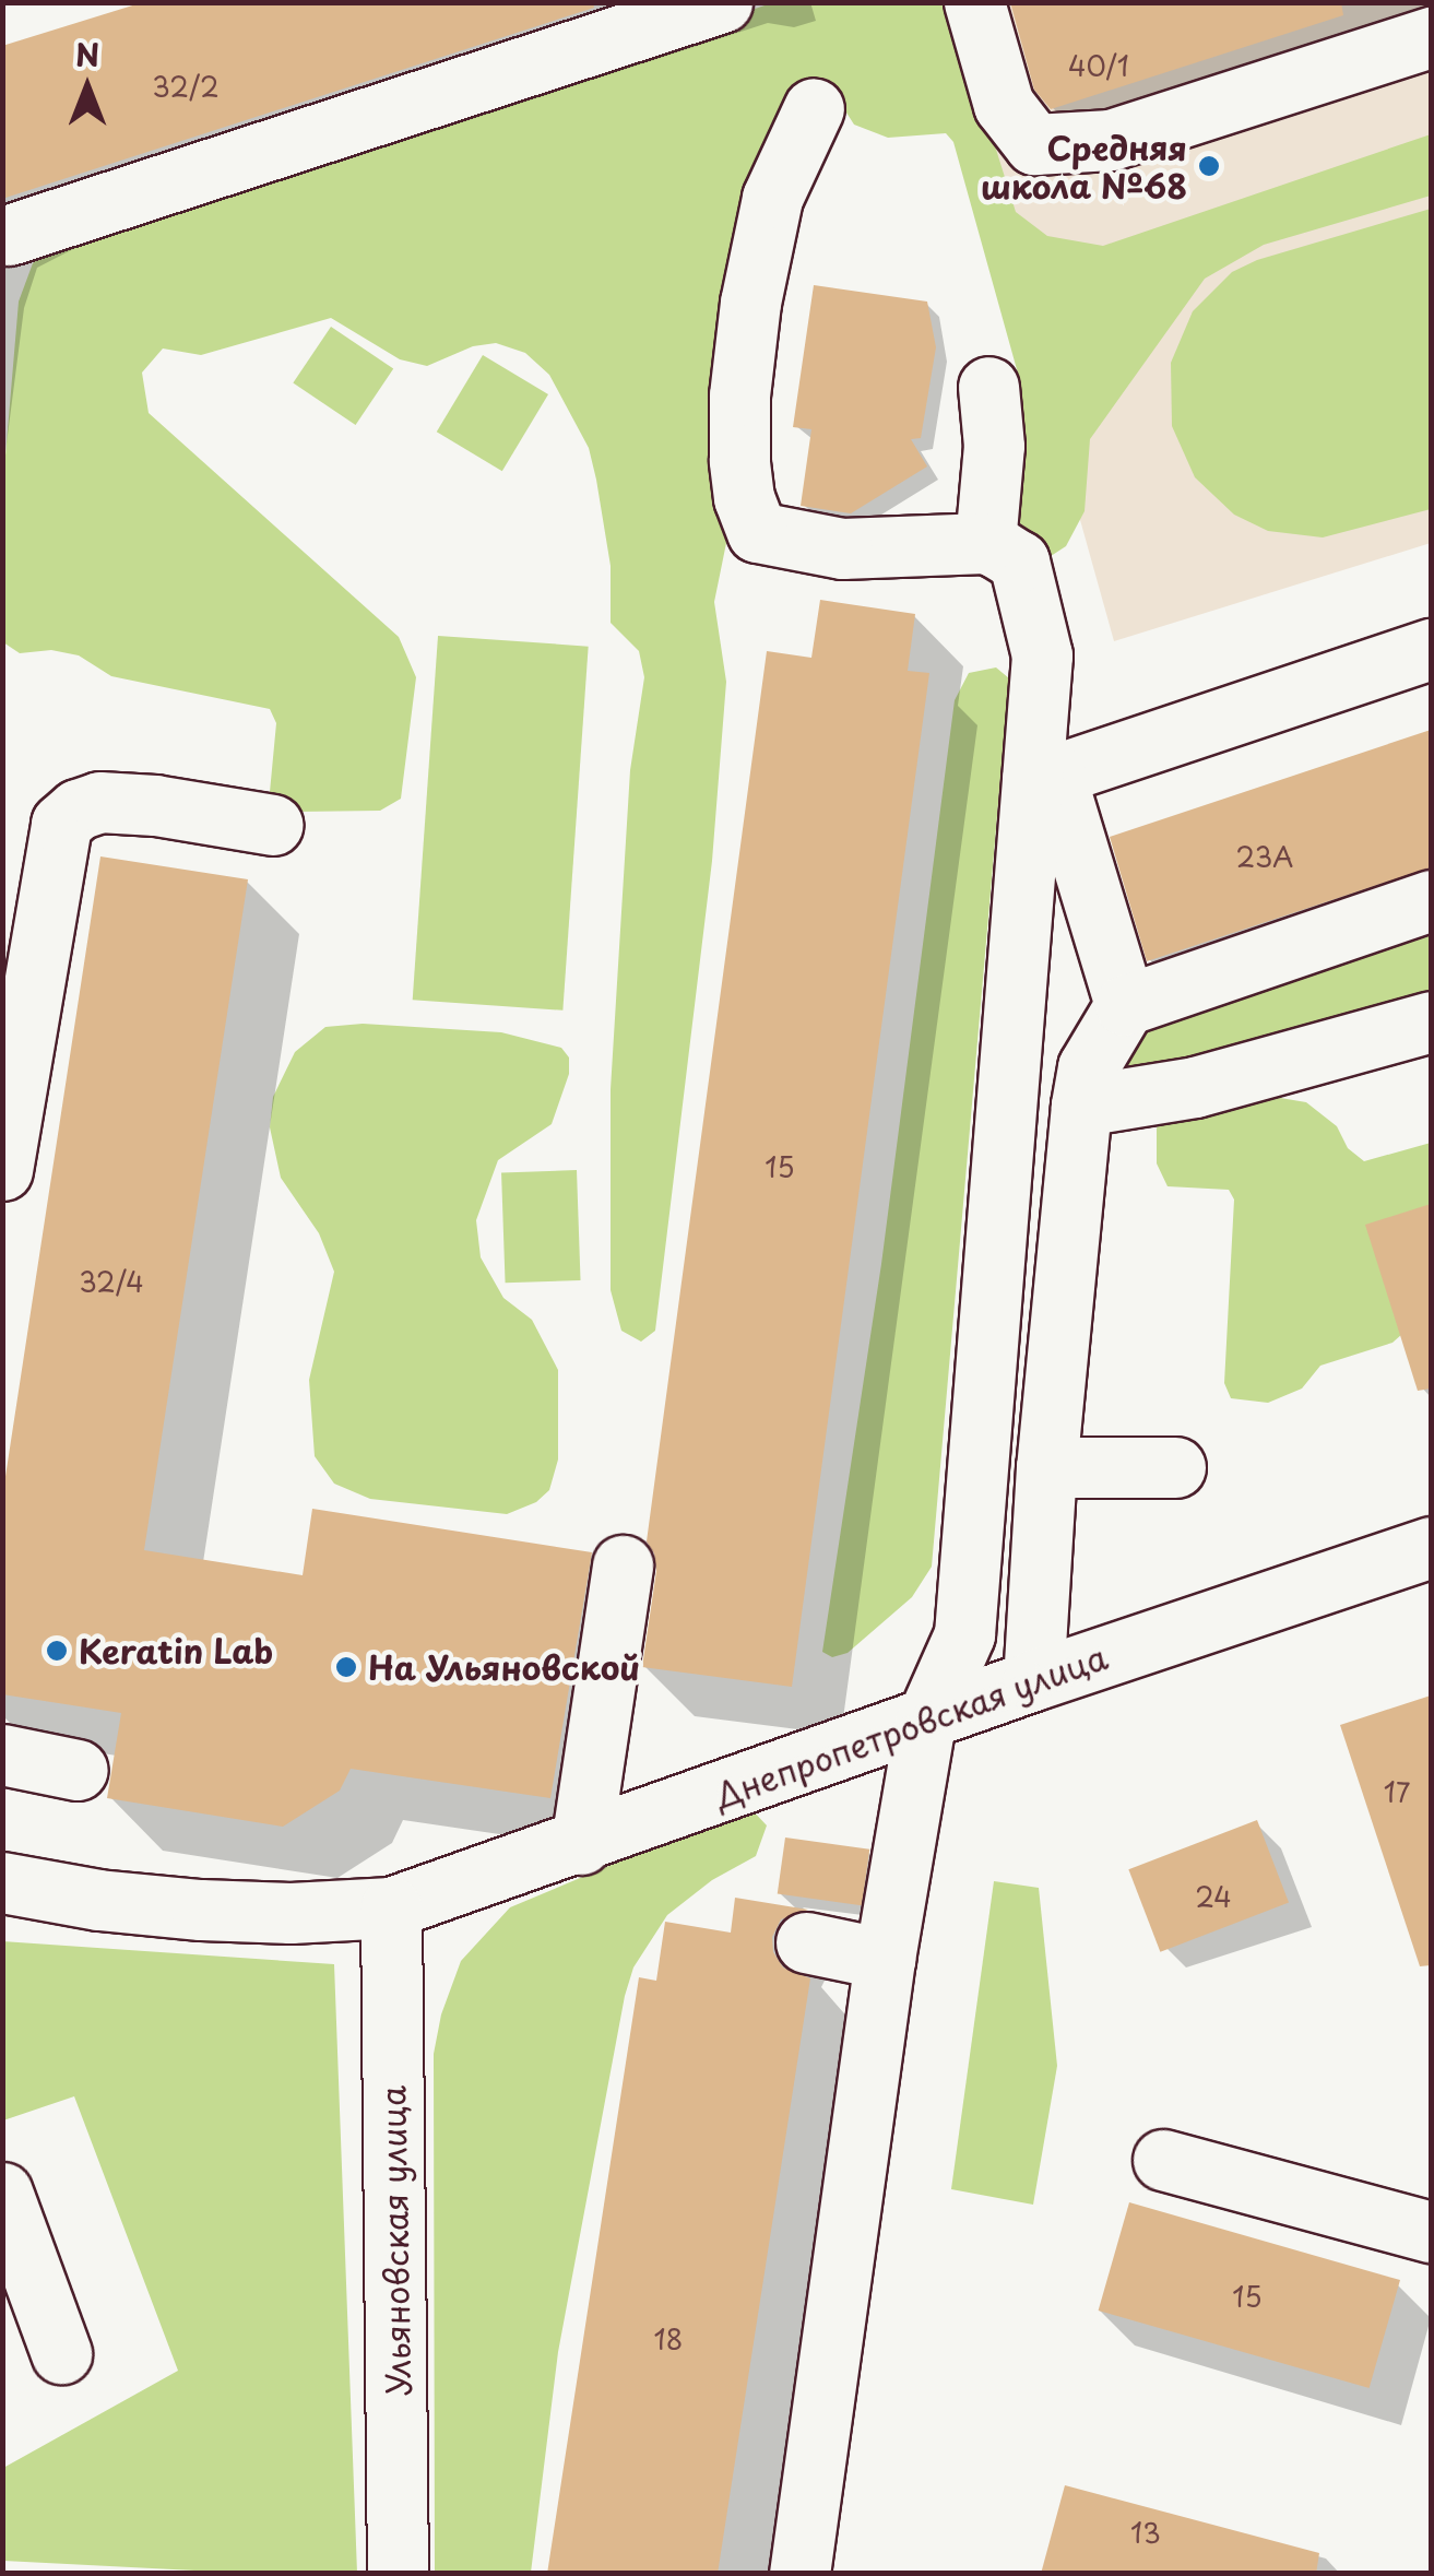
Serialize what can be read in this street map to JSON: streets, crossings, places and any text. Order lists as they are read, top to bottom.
{
  "streets": {
    "street": ["Днепропетровская улица", "Ульяновская улица"]
  },
  "crossings": [
    ["Днепропетровская улица", "Ульяновская улица"]
  ],
  "places": ["Средняя школа №68", "Keratin Lab", "На Ульяновской"],
  "house_numbers": [
    "40/1",
    "32/2",
    "23А",
    "15",
    "32/4",
    "17",
    "24",
    "15",
    "18",
    "13"
  ],
  "north": "top"
}
